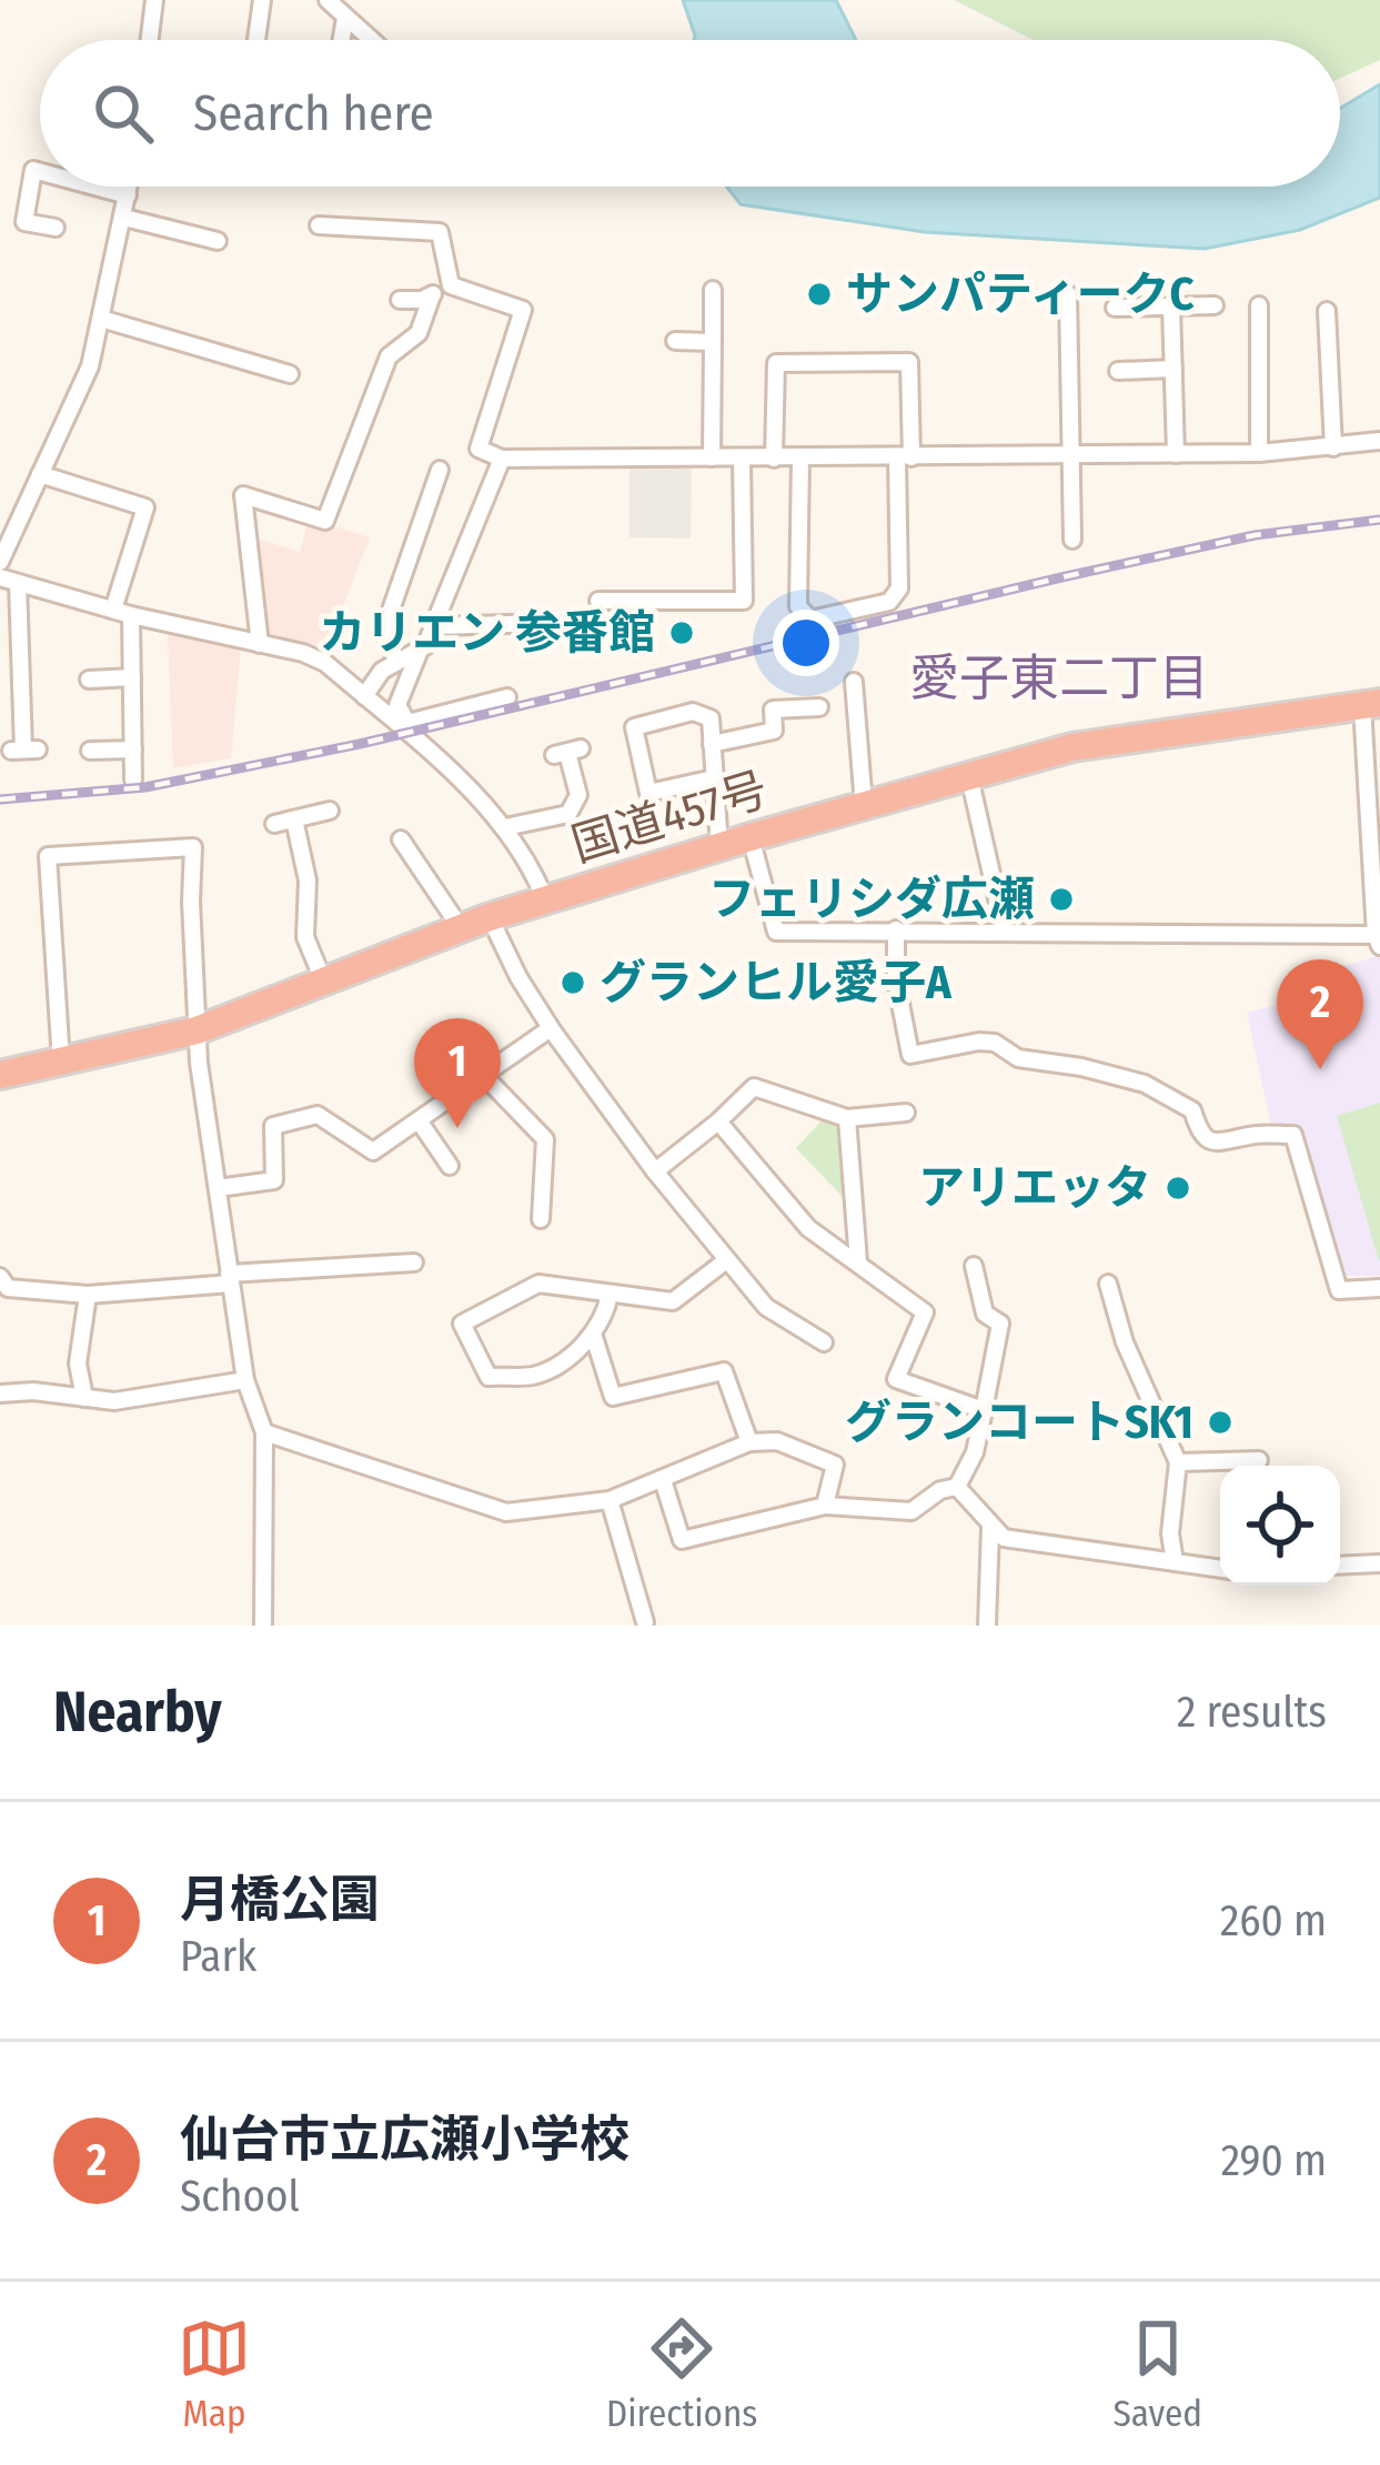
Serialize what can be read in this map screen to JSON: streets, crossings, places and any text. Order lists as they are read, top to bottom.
{
  "streets": {
    "highway": ["国道457号"]
  },
  "districts": ["愛子東二丁目"],
  "places": [
    "サンパティークC",
    "カリエン 参番館",
    "フェリシダ広瀬",
    "グランヒル愛子A",
    "アリエッタ",
    "グランコートSK1"
  ],
  "page": {
    "search": "Search here",
    "pins": ["2", "1"],
    "heading": ["Nearby", "2 results"],
    "list": [
      {
        "mark": "1",
        "name": "月橋公園",
        "note": "Park",
        "value": "260 m"
      },
      {
        "mark": "2",
        "name": "仙台市立広瀬小学校",
        "note": "School",
        "value": "290 m"
      }
    ],
    "nav": ["Map", "Directions", "Saved"]
  }
}
